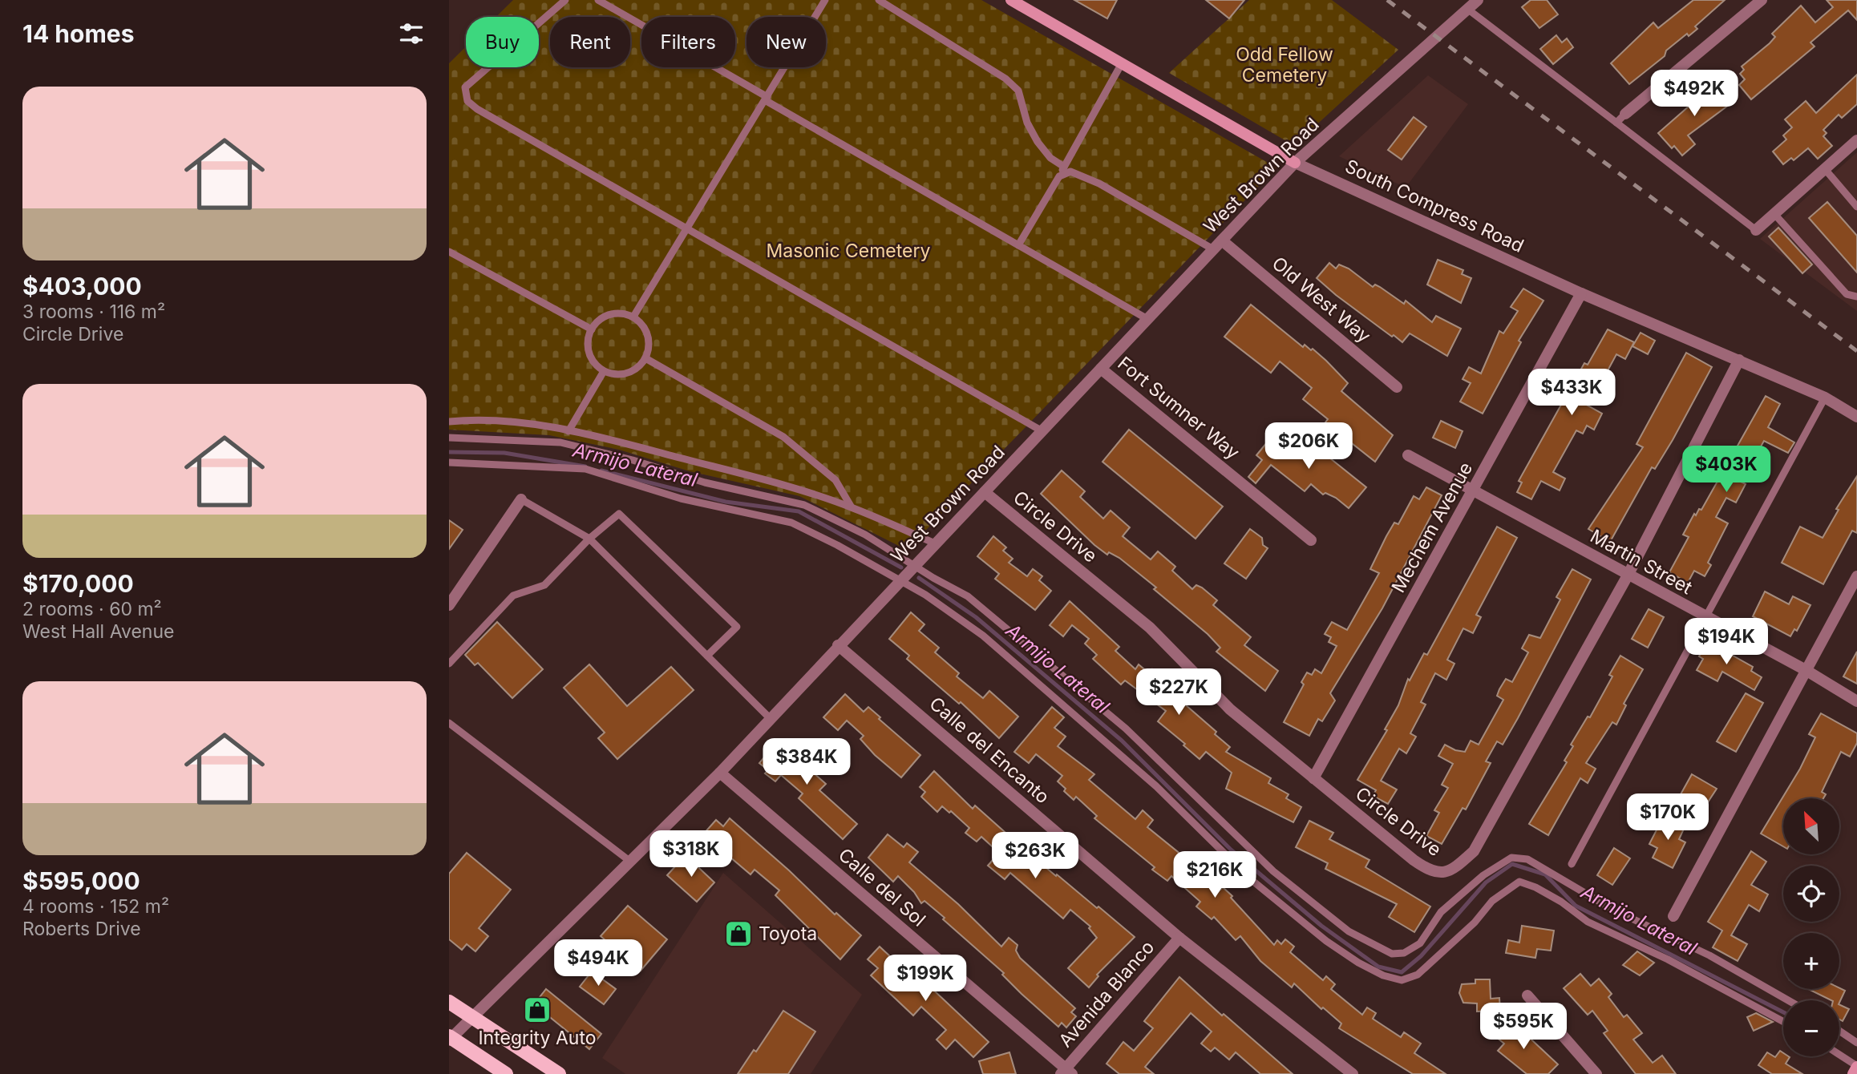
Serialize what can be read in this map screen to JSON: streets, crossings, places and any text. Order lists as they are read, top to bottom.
{
  "streets": {
    "street": [
      "West Brown Road",
      "South Compress Road",
      "Old West Way",
      "Fort Sumner Way",
      "Circle Drive",
      "Mechem Avenue",
      "Martin Street",
      "Calle del Encanto",
      "Calle del Sol",
      "Avenida Blanco"
    ]
  },
  "crossings": [
    ["West Brown Road", "South Compress Road"],
    ["West Brown Road", "Old West Way"],
    ["West Brown Road", "Fort Sumner Way"],
    ["West Brown Road", "Circle Drive"],
    ["West Brown Road", "Calle del Encanto"],
    ["West Brown Road", "Calle del Sol"],
    ["South Compress Road", "Circle Drive"],
    ["South Compress Road", "Mechem Avenue"],
    ["Circle Drive", "Mechem Avenue"],
    ["Circle Drive", "Martin Street"],
    ["Mechem Avenue", "Martin Street"],
    ["Calle del Encanto", "Avenida Blanco"],
    ["Calle del Sol", "Avenida Blanco"]
  ],
  "water": ["Armijo Lateral"],
  "parks": ["Odd Fellow Cemetery", "Masonic Cemetery"],
  "places": {
    "shop": ["Toyota", "Integrity Auto"]
  },
  "north": "top left",
  "page": {
    "heading": "14 homes",
    "chip": [
      "Buy",
      "Rent",
      "Filters",
      "New"
    ],
    "list": [
      {
        "name": "$403,000",
        "note": "3 rooms · 116 m² · Circle Drive"
      },
      {
        "name": "$170,000",
        "note": "2 rooms · 60 m² · West Hall Avenue"
      },
      {
        "name": "$595,000",
        "note": "4 rooms · 152 m² · Roberts Drive"
      }
    ],
    "price": [
      "$492K",
      "$433K",
      "$206K",
      "$403K",
      "$194K",
      "$227K",
      "$384K",
      "$170K",
      "$318K",
      "$263K",
      "$216K",
      "$494K",
      "$199K",
      "$595K"
    ],
    "map_buttons": ["+", "−"]
  }
}
